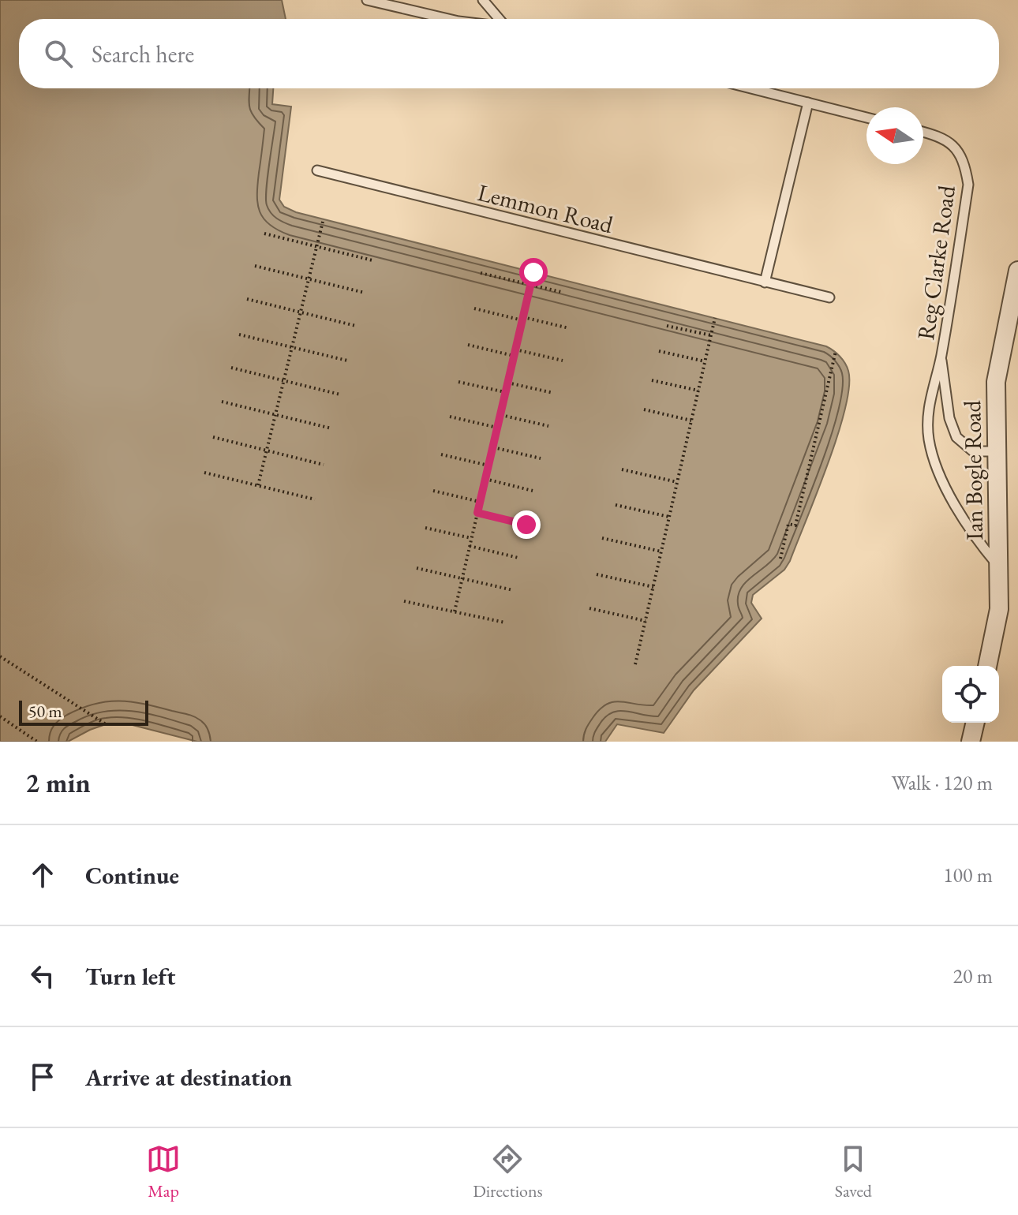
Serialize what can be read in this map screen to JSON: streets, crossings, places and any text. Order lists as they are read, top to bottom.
{
  "streets": {
    "street": ["Ian Bogle Road"],
    "lane": ["Lemmon Road", "Reg Clarke Road"]
  },
  "scale_bar": "50 m",
  "north": "left",
  "page": {
    "search": "Search here",
    "scale": "50 m",
    "heading": ["2 min", "Walk · 120 m"],
    "list": [
      ["Continue", "100 m"],
      ["Turn left", "20 m"],
      "Arrive at destination"
    ],
    "nav": ["Map", "Directions", "Saved"]
  }
}
